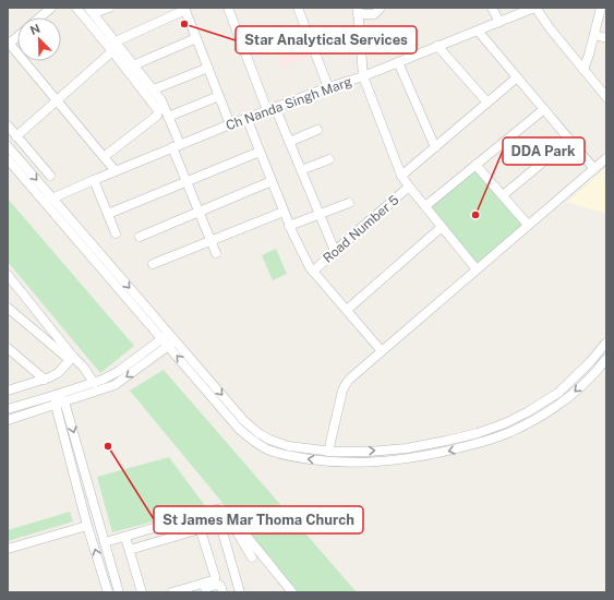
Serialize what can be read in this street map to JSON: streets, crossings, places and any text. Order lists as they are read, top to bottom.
{
  "streets": {
    "street": ["Ch Nanda Singh Marg", "Road Number 5"]
  },
  "places": ["Star Analytical Services", "DDA Park", "St James Mar Thoma Church"],
  "north": "top left"
}
